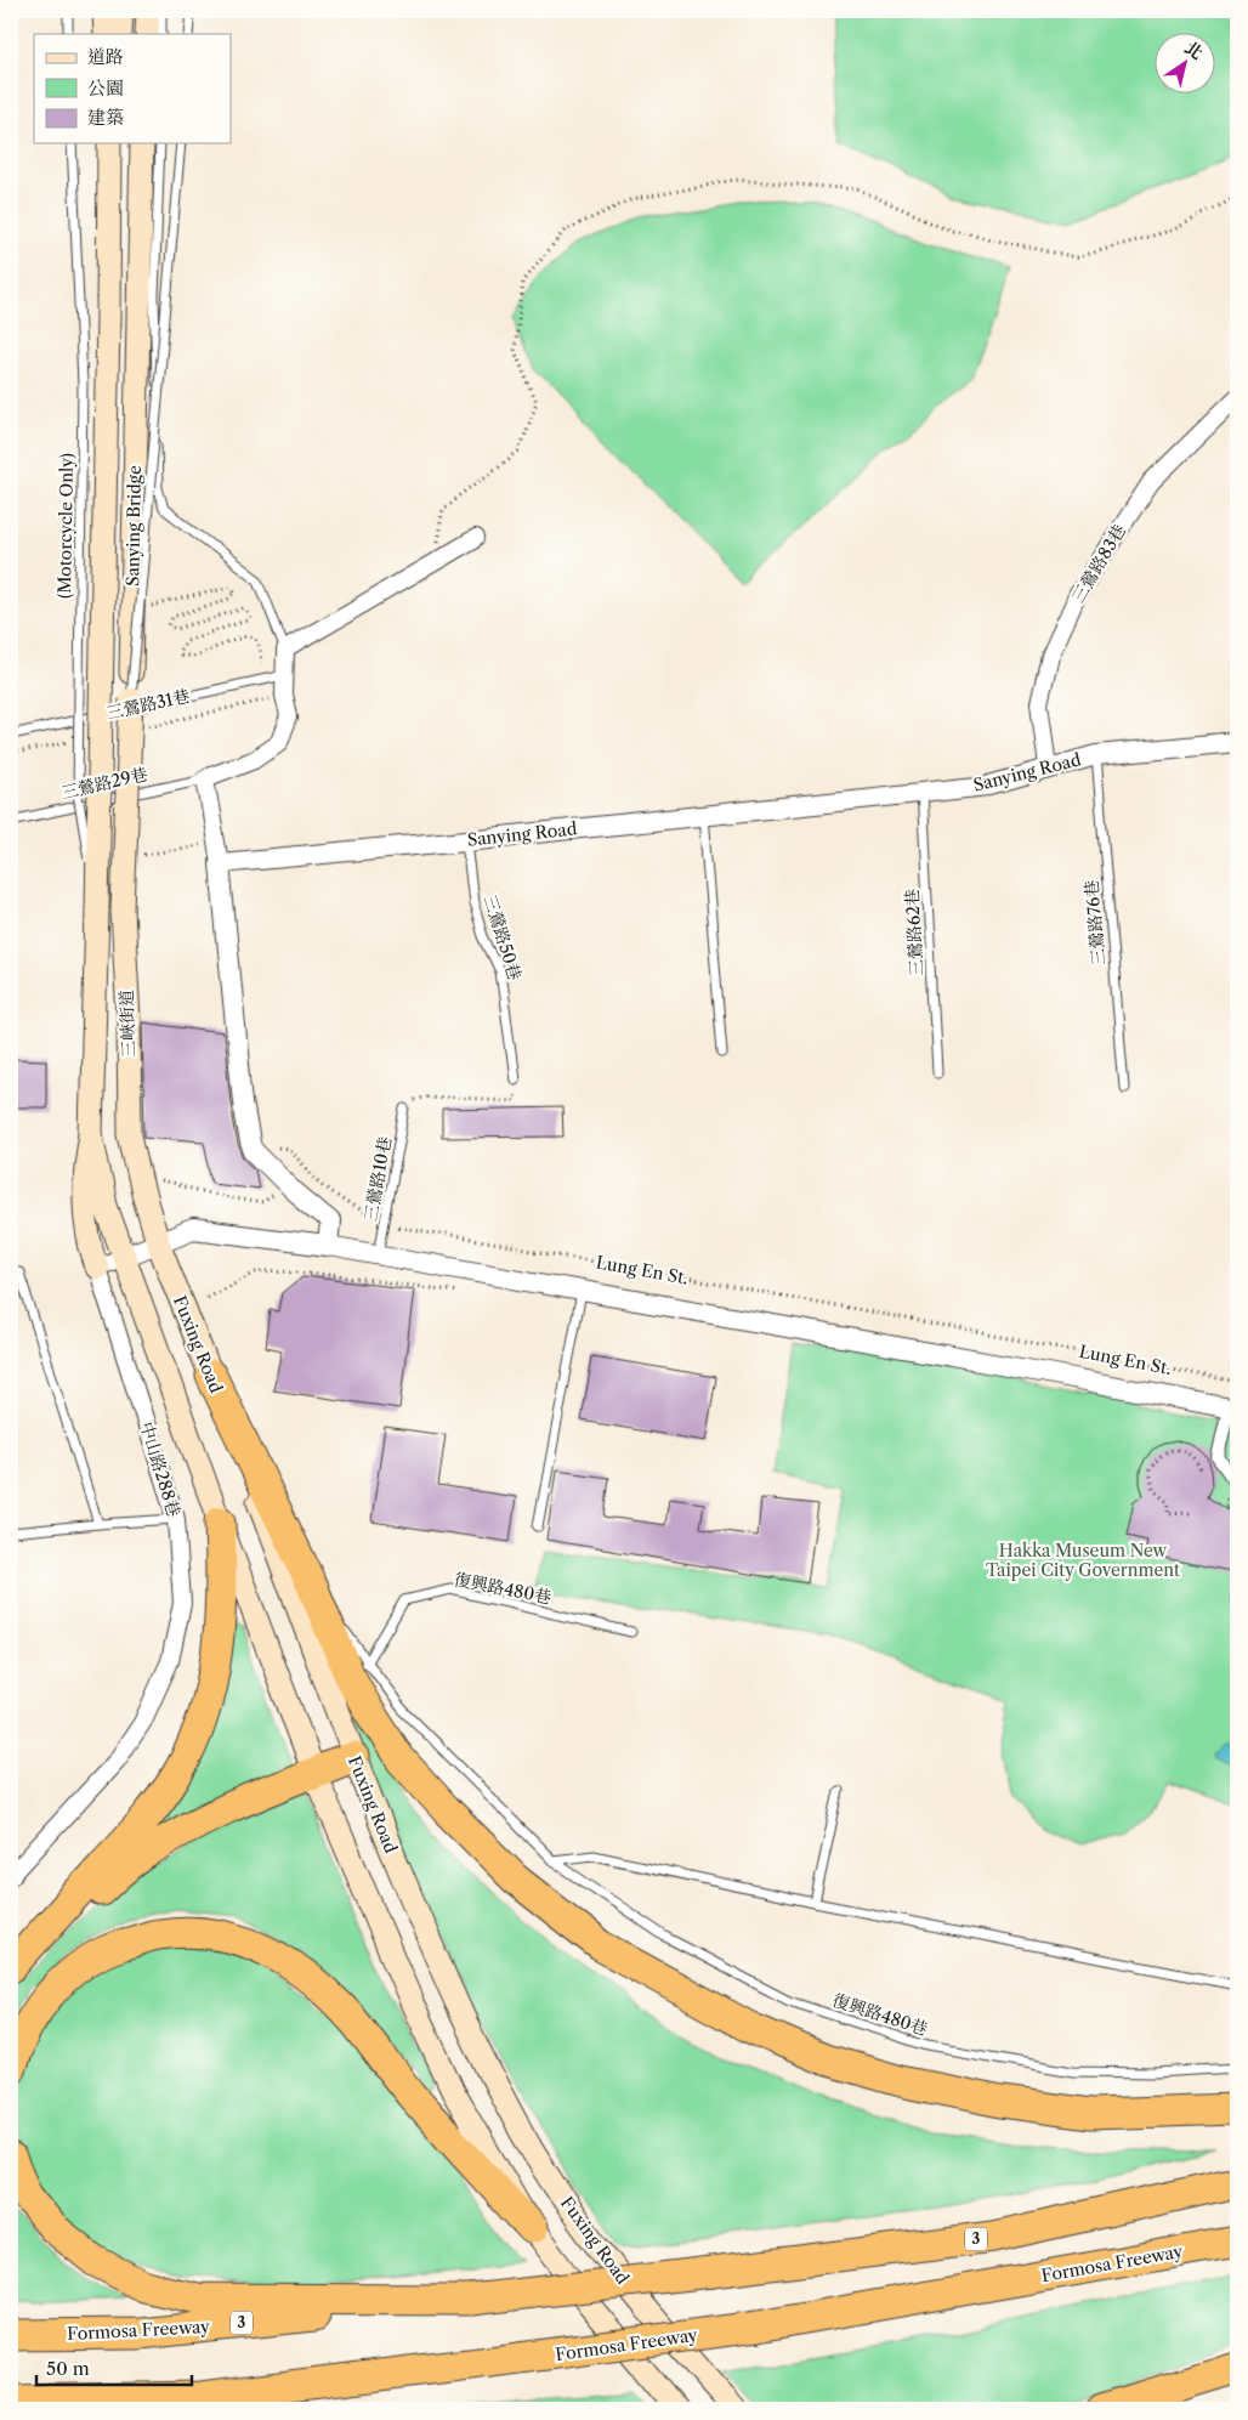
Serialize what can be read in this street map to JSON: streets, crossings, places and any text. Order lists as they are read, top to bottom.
{
  "streets": {
    "highway": ["3", "Formosa Freeway"],
    "main road": ["Sanying Bridge", "三峽街道", "Fuxing Road"],
    "street": [
      "三鶯路83巷",
      "Sanying Road",
      "Lung En St.",
      "中山路288巷"
    ],
    "lane": [
      "(Motorcycle Only)",
      "三鶯路31巷",
      "三鶯路29巷",
      "三鶯路76巷",
      "三鶯路62巷",
      "三鶯路50巷",
      "三鶯路10巷",
      "復興路480巷"
    ]
  },
  "crossings": [
    ["(Motorcycle Only)", "Sanying Bridge"],
    ["(Motorcycle Only)", "三峽街道"],
    ["Sanying Bridge", "三峽街道"],
    ["三鶯路83巷", "Sanying Road"],
    ["Sanying Road", "三鶯路76巷"],
    ["Sanying Road", "三鶯路62巷"],
    ["Sanying Road", "三鶯路50巷"],
    ["三峽街道", "Fuxing Road"],
    ["三鶯路10巷", "Lung En St."],
    ["Lung En St.", "Fuxing Road"]
  ],
  "parks": ["Hakka Museum New Taipei City Government"],
  "legend": ["道路", "公園", "建築"],
  "scale_bar": "50 m",
  "north": "top right"
}
